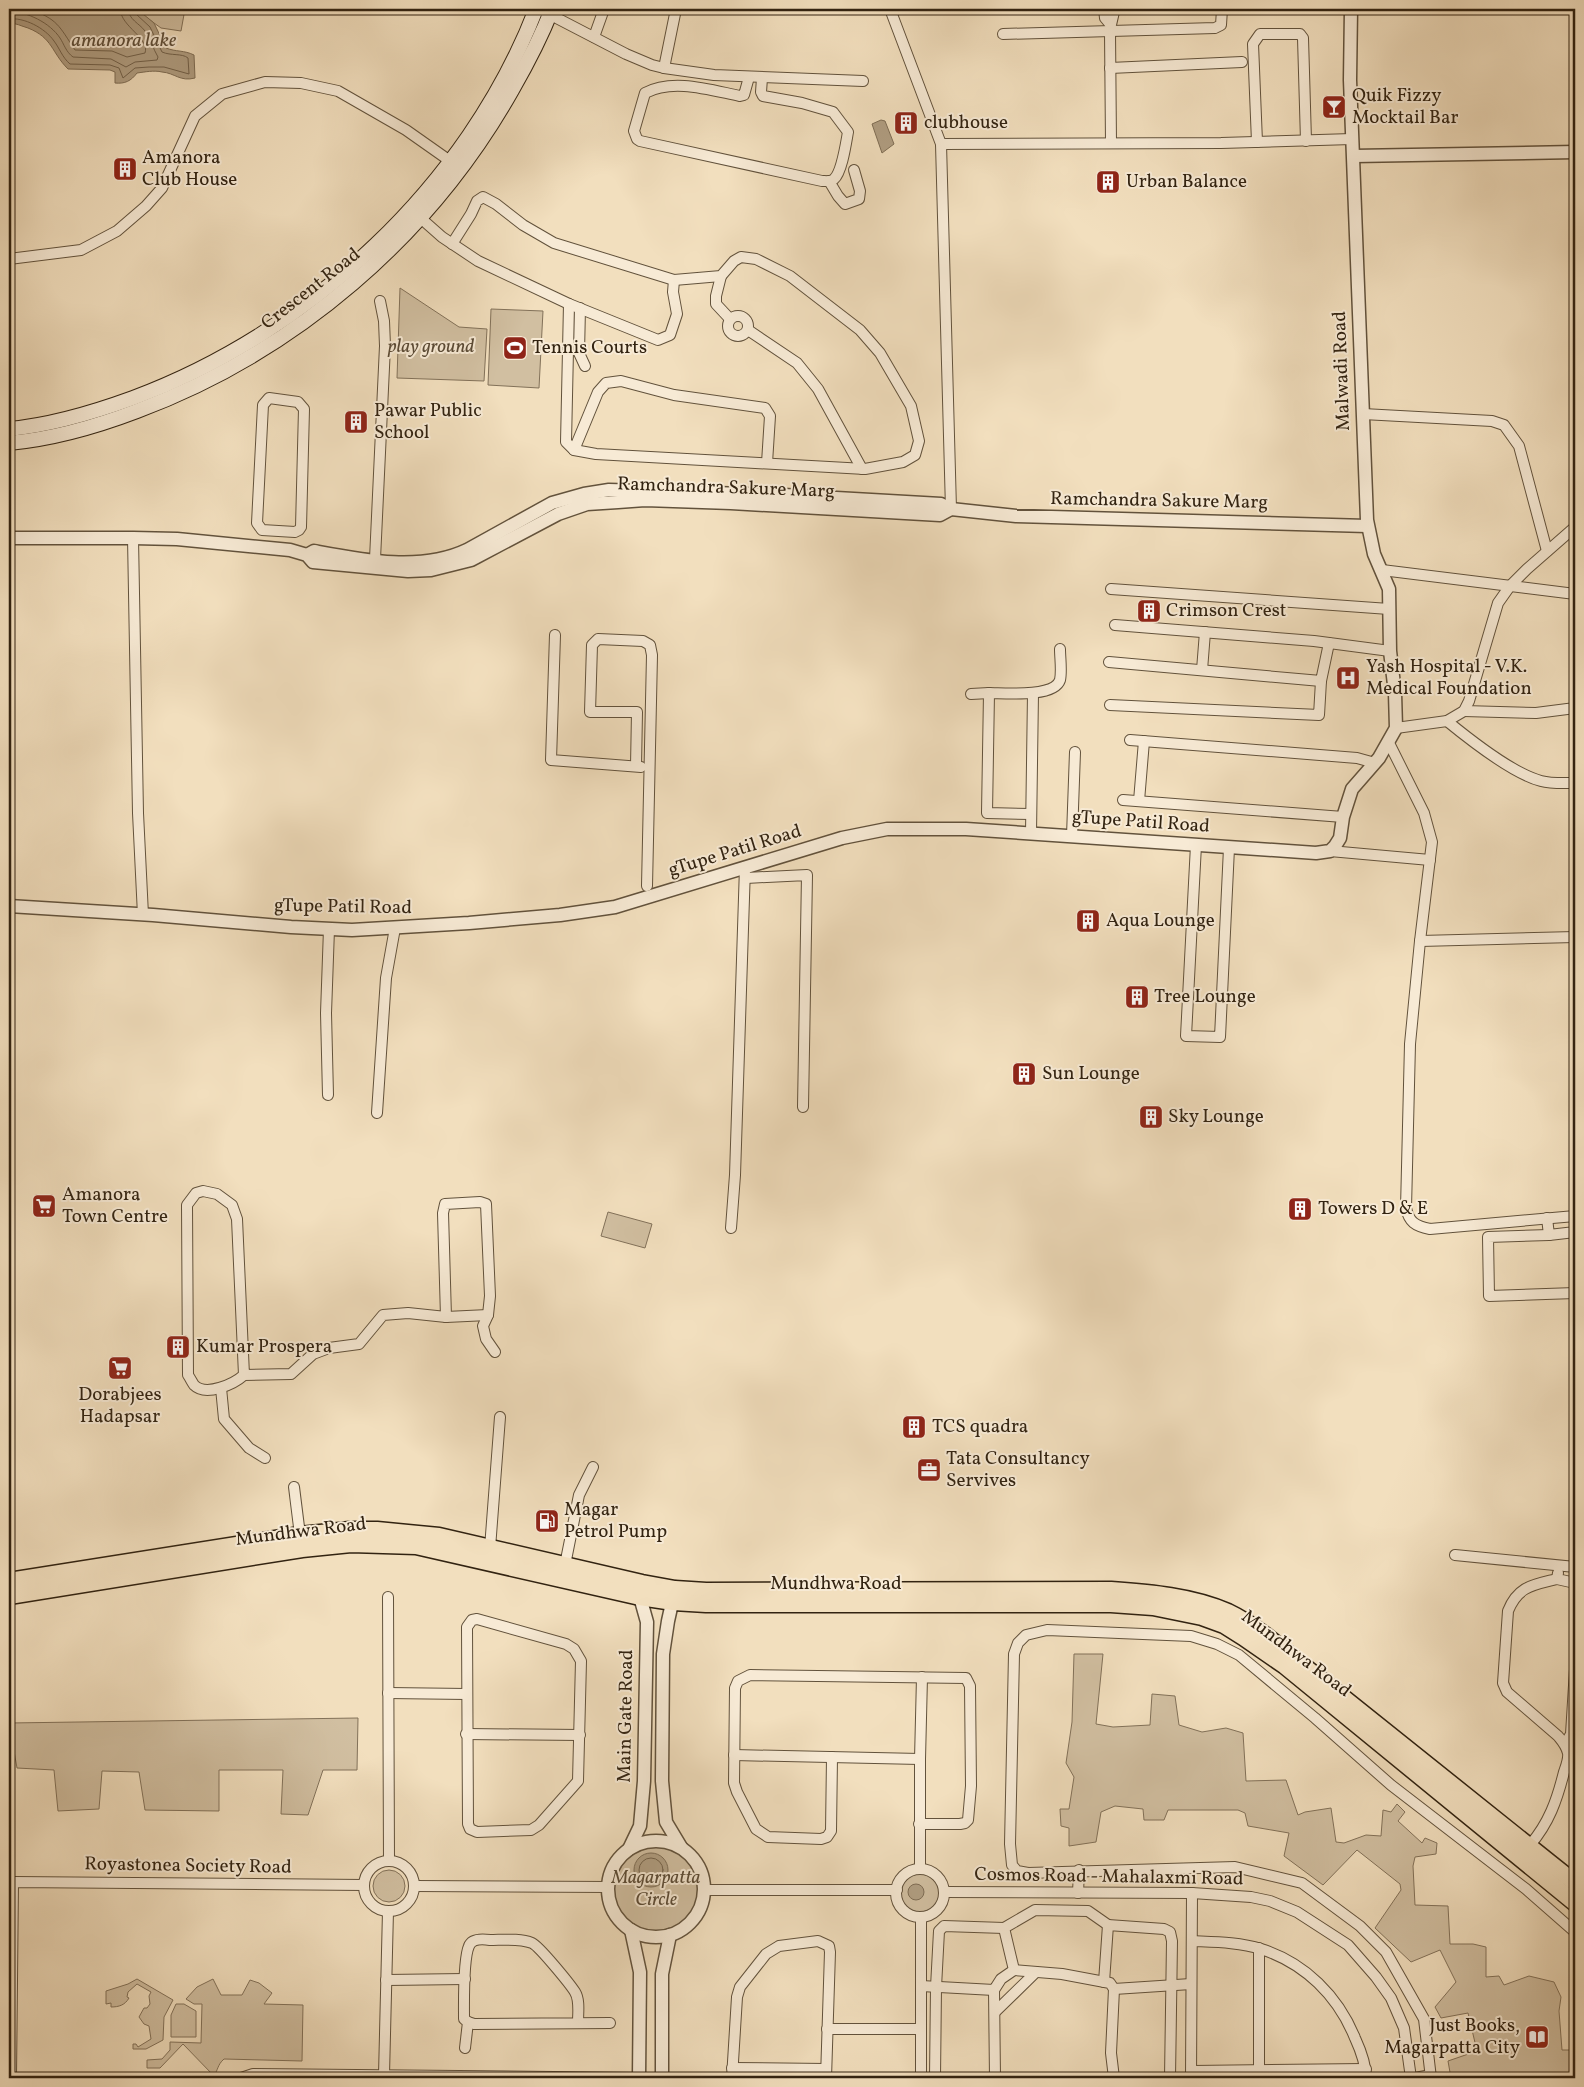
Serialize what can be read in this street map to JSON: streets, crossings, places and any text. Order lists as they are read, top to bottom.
{
  "streets": {
    "highway": ["Mundhwa Road"],
    "main road": ["Crescent Road"],
    "street": [
      "Malwadi Road",
      "Ramchandra Sakure Marg",
      "gTupe Patil Road",
      "Main Gate Road",
      "Royastonea Society Road",
      "Cosmos Road - Mahalaxmi Road"
    ]
  },
  "crossings": [
    ["Malwadi Road", "Ramchandra Sakure Marg"],
    ["Mundhwa Road", "Main Gate Road"]
  ],
  "water": ["amanora lake"],
  "parks": ["play ground", "Magarpatta Circle"],
  "places": {
    "bar": ["Quik Fizzy Mocktail Bar"],
    "building": [
      "clubhouse",
      "Amanora Club House",
      "Urban Balance",
      "Pawar Public School",
      "Crimson Crest",
      "Aqua Lounge",
      "Tree Lounge",
      "Sun Lounge",
      "Sky Lounge",
      "Towers D & E",
      "Kumar Prospera",
      "TCS quadra"
    ],
    "sports": ["Tennis Courts"],
    "hospital": ["Yash Hospital - V.K. Medical Foundation"],
    "supermarket": ["Amanora Town Centre", "Dorabjees Hadapsar"],
    "office": ["Tata Consultancy Servives"],
    "fuel station": ["Magar Petrol Pump"],
    "library": ["Just Books, Magarpatta City"]
  }
}
